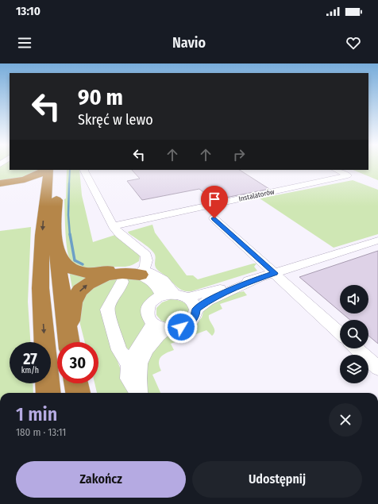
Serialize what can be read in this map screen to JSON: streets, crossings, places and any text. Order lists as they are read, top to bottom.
{
  "streets": {
    "street": ["Instalatorów"]
  },
  "page": {
    "status": "13:10",
    "header": "Navio",
    "turn": ["90 m", "Skręć w lewo"],
    "speed": "27 km/h",
    "limit": "30",
    "heading": ["1 min", "180 m · 13:11"],
    "buttons": ["Zakończ", "Udostępnij"]
  }
}
